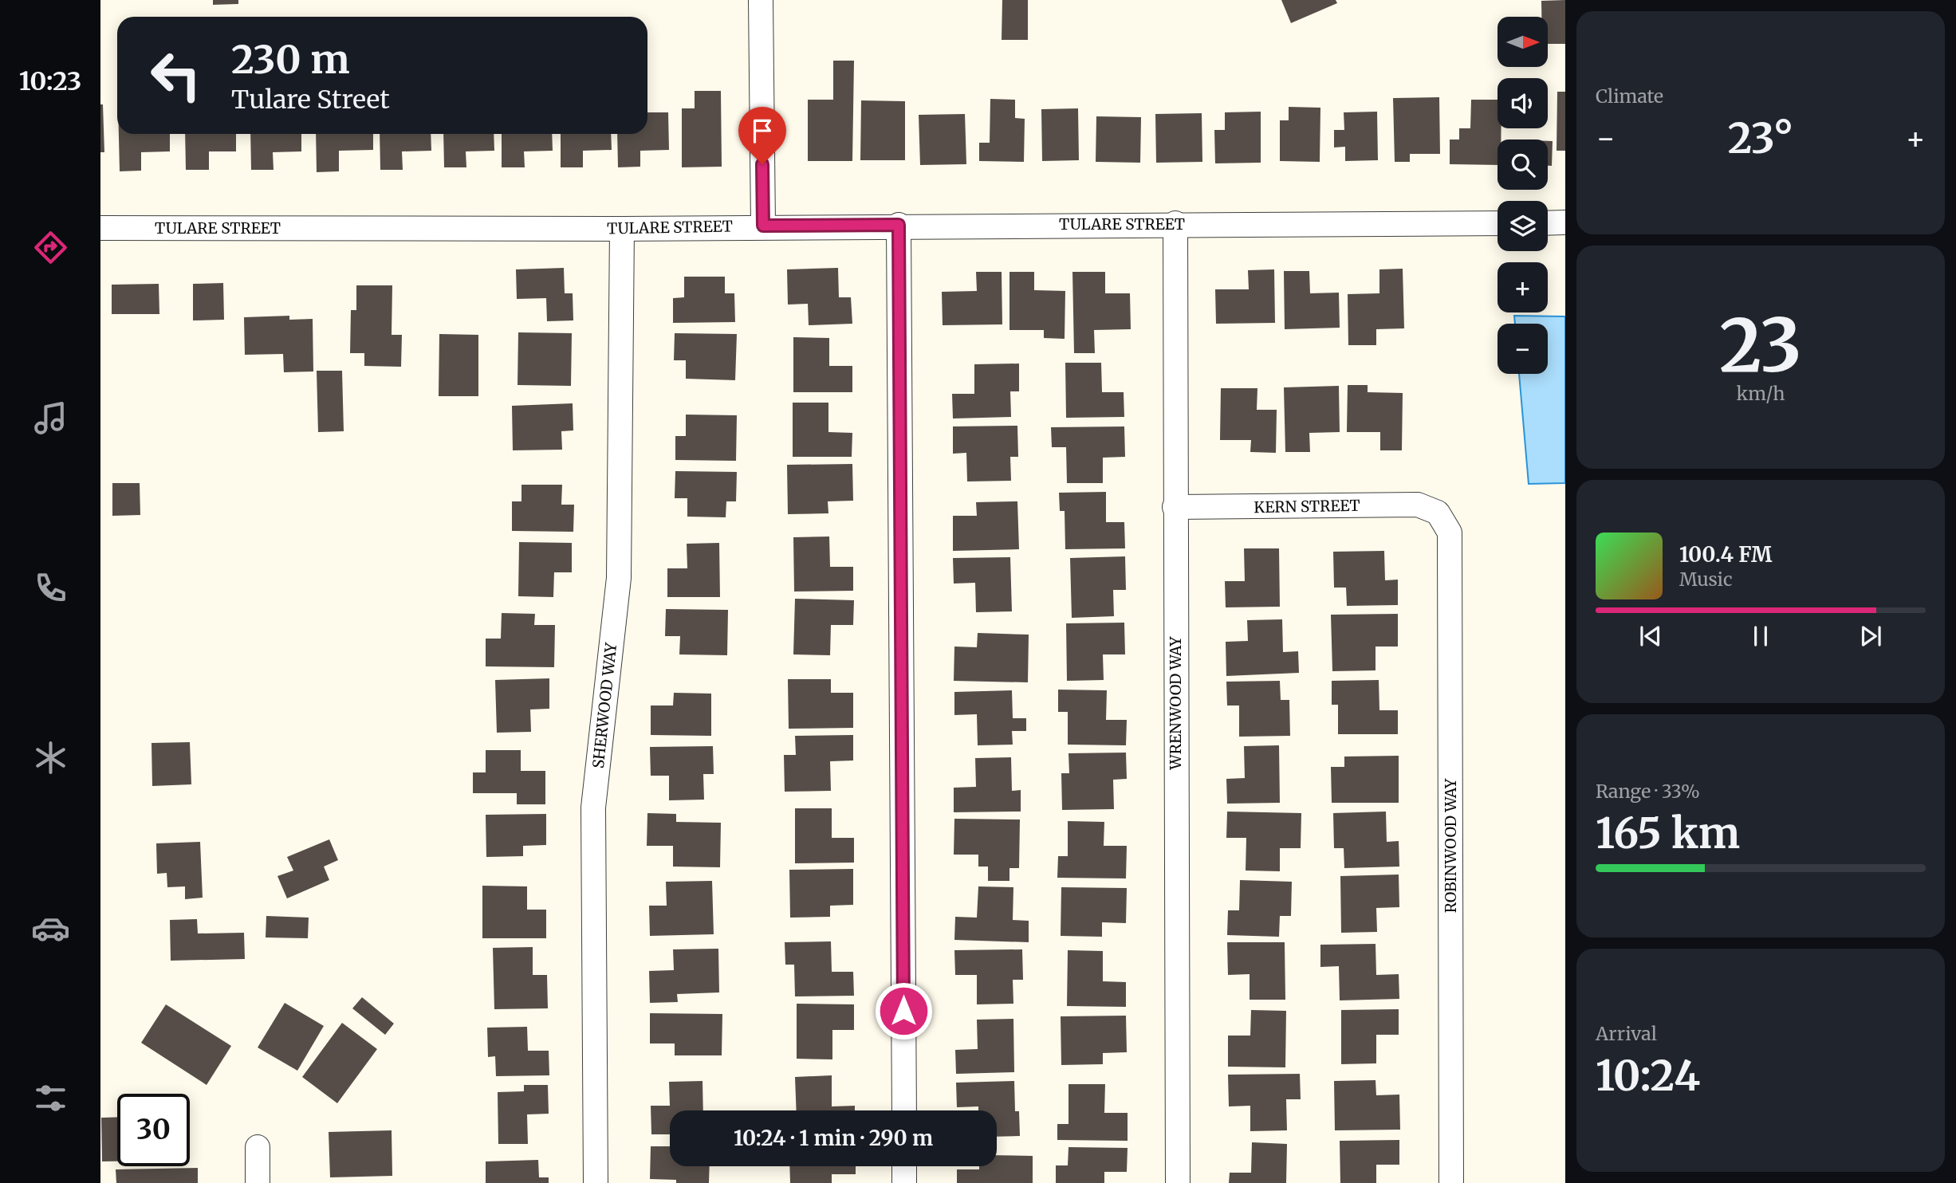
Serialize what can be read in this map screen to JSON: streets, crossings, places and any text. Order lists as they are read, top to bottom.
{
  "streets": {
    "street": [
      "TULARE STREET",
      "KERN STREET",
      "WRENWOOD WAY",
      "SHERWOOD WAY",
      "ROBINWOOD WAY"
    ]
  },
  "crossings": [
    ["TULARE STREET", "WRENWOOD WAY"],
    ["TULARE STREET", "SHERWOOD WAY"],
    ["KERN STREET", "WRENWOOD WAY"],
    ["KERN STREET", "ROBINWOOD WAY"]
  ],
  "north": "right",
  "page": {
    "tabs": "10:23",
    "tile": [
      "Climate",
      ["23", "km/h"],
      ["Range · 33%", "165 km"],
      ["Arrival", "10:24"]
    ],
    "map_buttons": ["+", "−"],
    "turn": ["230 m", "Tulare Street"],
    "heat": ["−", "23°", "+"],
    "song": ["100.4 FM", "Music"],
    "limit": "30",
    "trip": "10:24 · 1 min · 290 m"
  }
}
